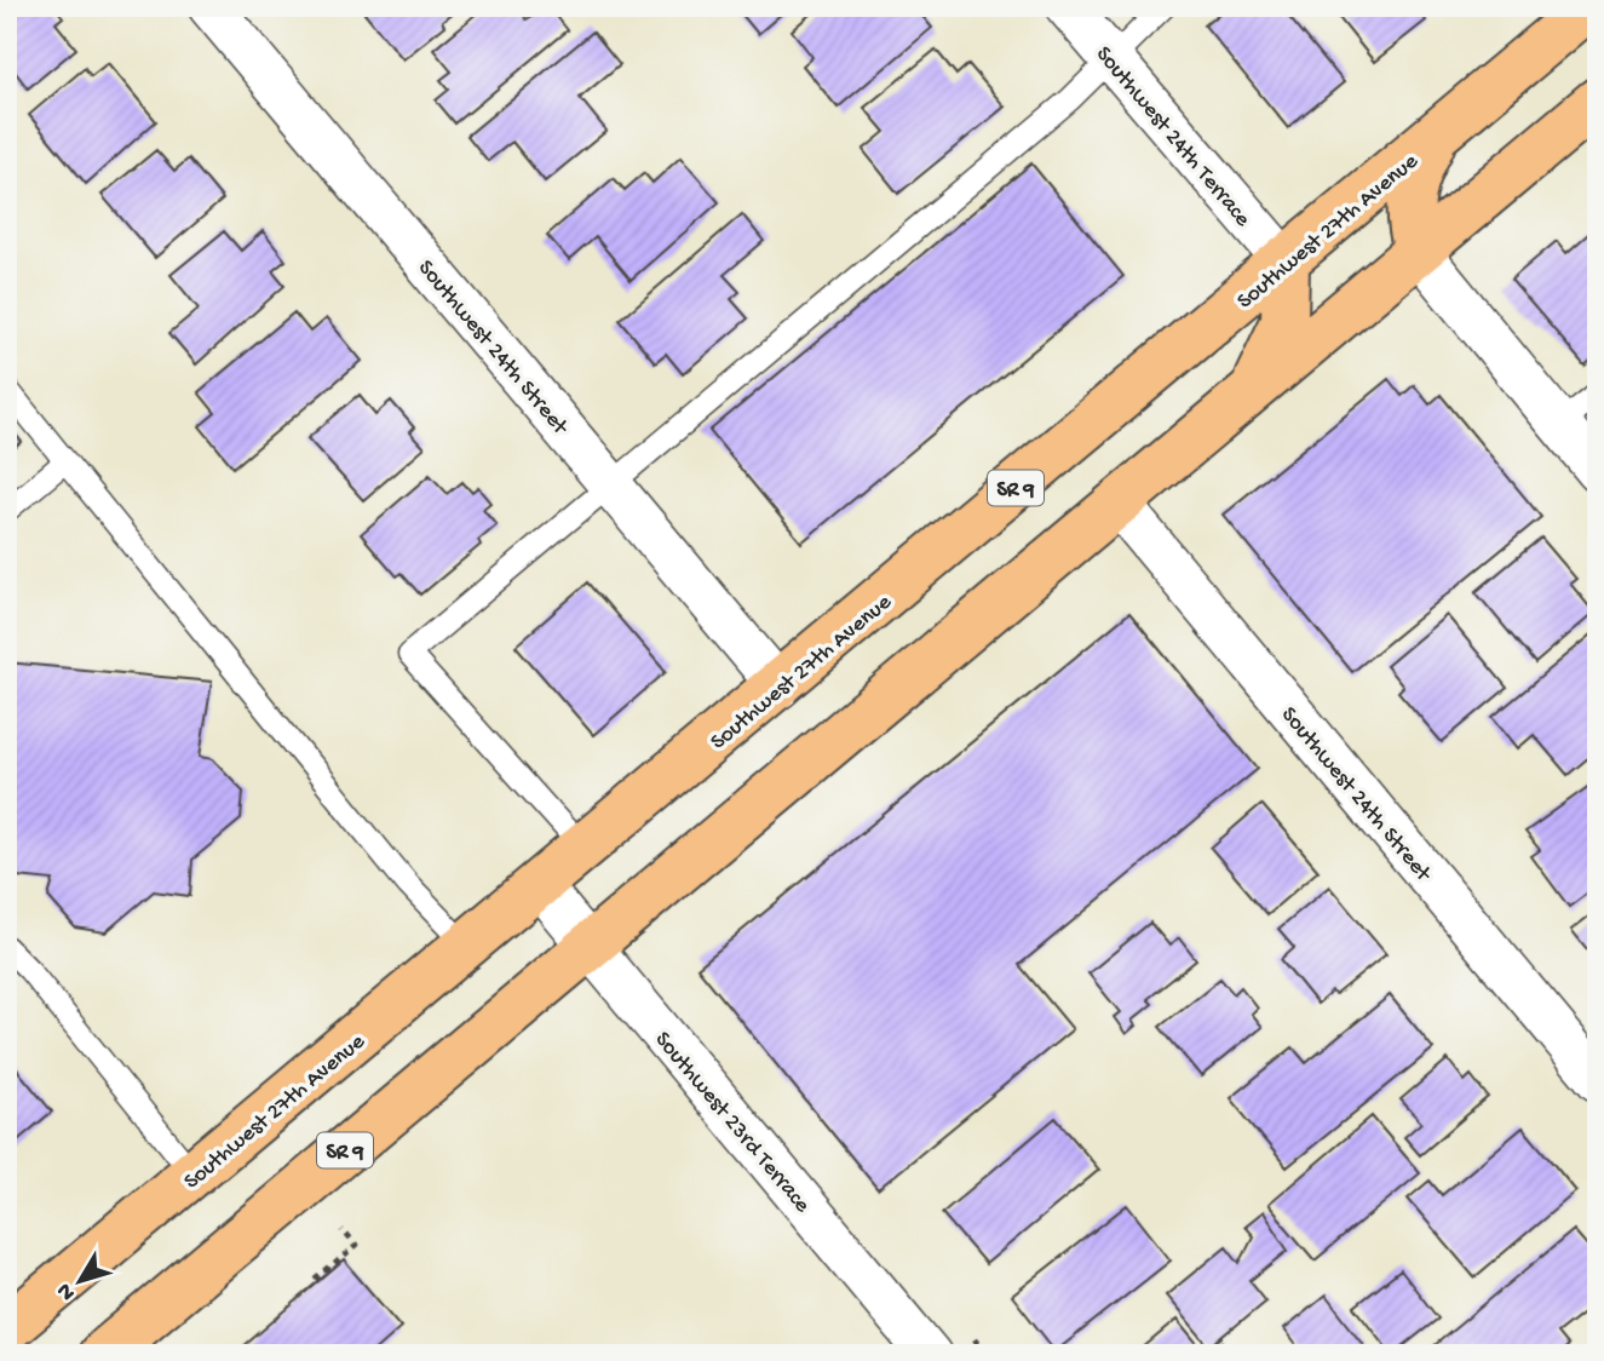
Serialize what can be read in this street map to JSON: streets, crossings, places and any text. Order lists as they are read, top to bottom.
{
  "streets": {
    "highway": ["Southwest 27th Avenue", "SR 9"],
    "street": ["Southwest 24th Terrace", "Southwest 24th Street", "Southwest 23rd Terrace"]
  },
  "crossings": [
    ["Southwest 24th Terrace", "Southwest 27th Avenue"],
    ["Southwest 27th Avenue", "Southwest 24th Street"],
    ["Southwest 27th Avenue", "Southwest 23rd Terrace"],
    ["Southwest 24th Street", "SR 9"],
    ["SR 9", "Southwest 23rd Terrace"]
  ],
  "north": "bottom left"
}
